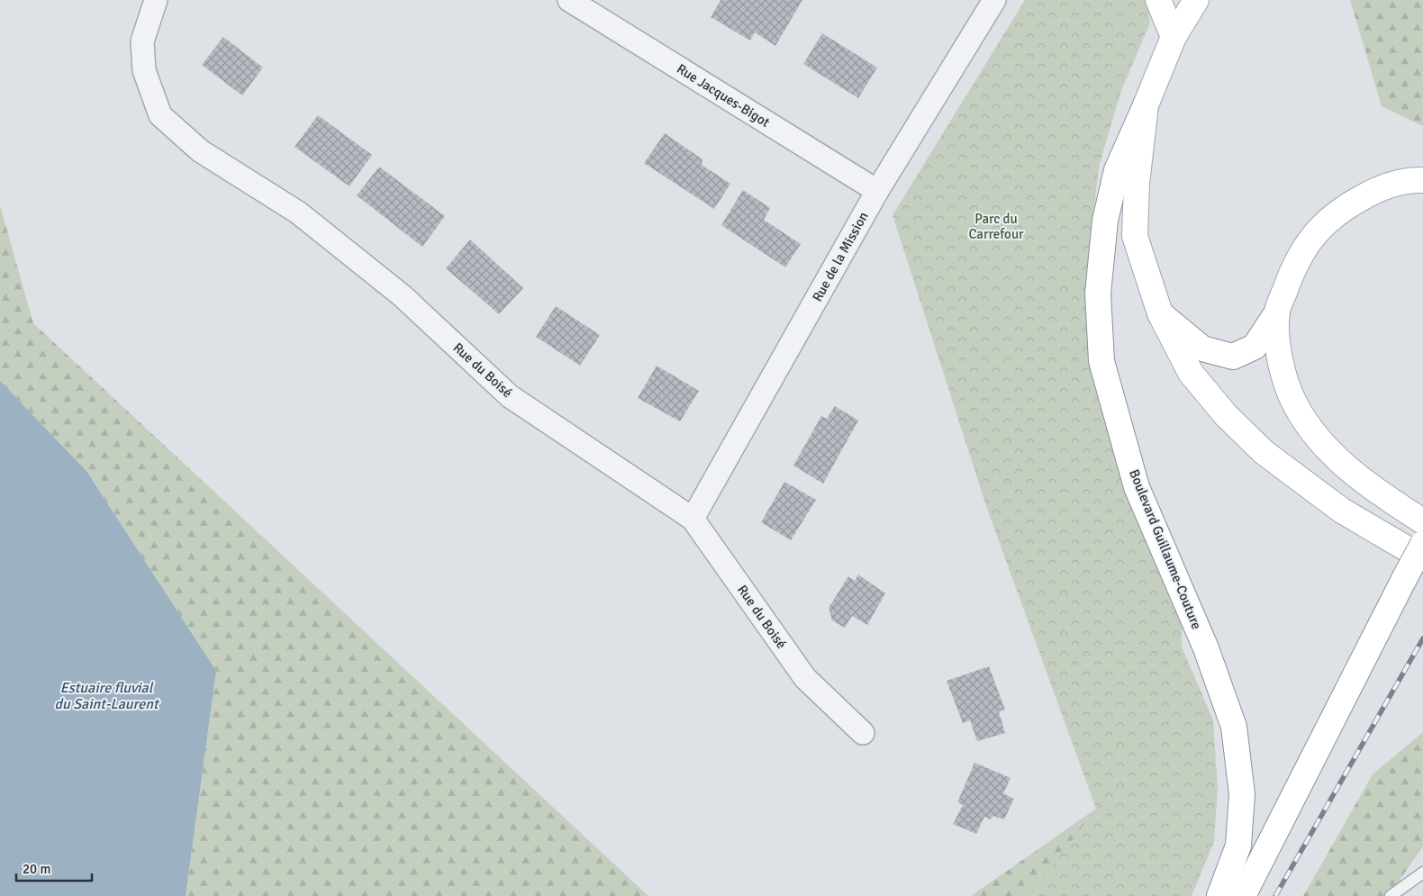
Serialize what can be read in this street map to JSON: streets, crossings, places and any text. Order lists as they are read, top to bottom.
{
  "streets": {
    "main road": ["Boulevard Guillaume-Couture"],
    "street": ["Rue Jacques-Bigot", "Rue de la Mission", "Rue du Boisé"]
  },
  "crossings": [
    ["Rue Jacques-Bigot", "Rue de la Mission"],
    ["Rue de la Mission", "Rue du Boisé"]
  ],
  "water": ["Estuaire fluvial du Saint-Laurent"],
  "parks": ["Parc du Carrefour"],
  "scale_bar": "20 m"
}
